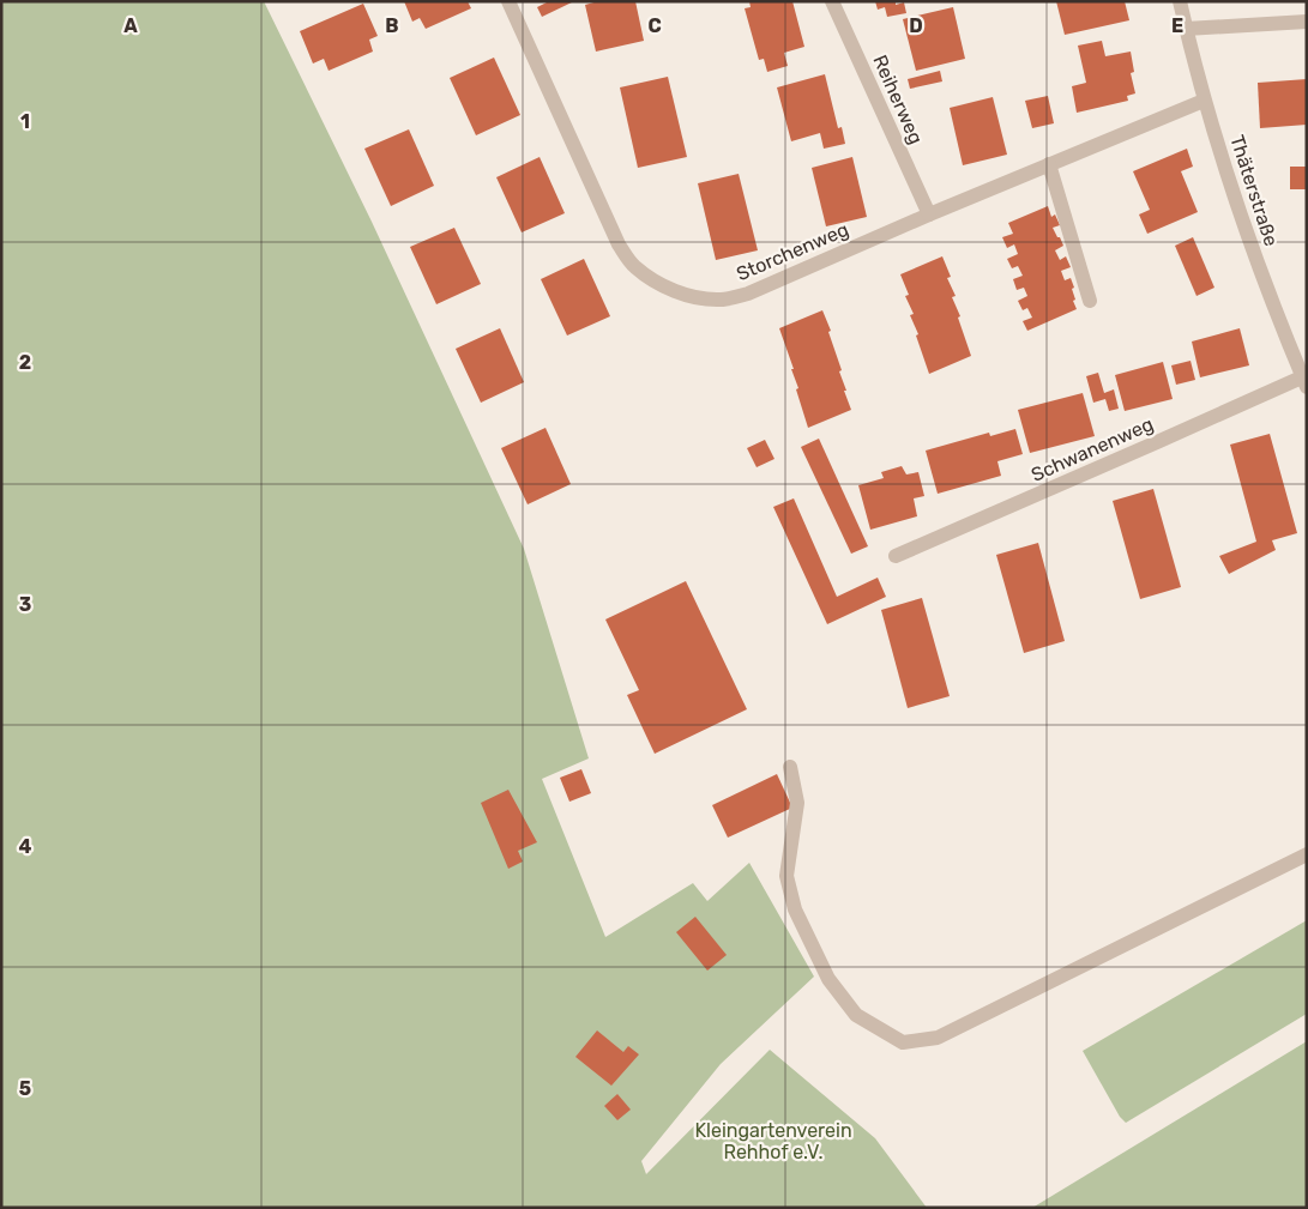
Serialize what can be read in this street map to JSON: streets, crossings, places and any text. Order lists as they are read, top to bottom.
{
  "streets": {
    "street": [
      "Reiherweg",
      "Thäterstraße",
      "Storchenweg",
      "Schwanenweg"
    ]
  },
  "crossings": [
    ["Reiherweg", "Storchenweg"],
    ["Thäterstraße", "Storchenweg"],
    ["Thäterstraße", "Schwanenweg"]
  ],
  "parks": ["Kleingartenverein Rehhof e.V."],
  "grid": {
    "columns": [
      "A",
      "B",
      "C",
      "D",
      "E"
    ],
    "rows": [
      "1",
      "2",
      "3",
      "4",
      "5"
    ]
  }
}
